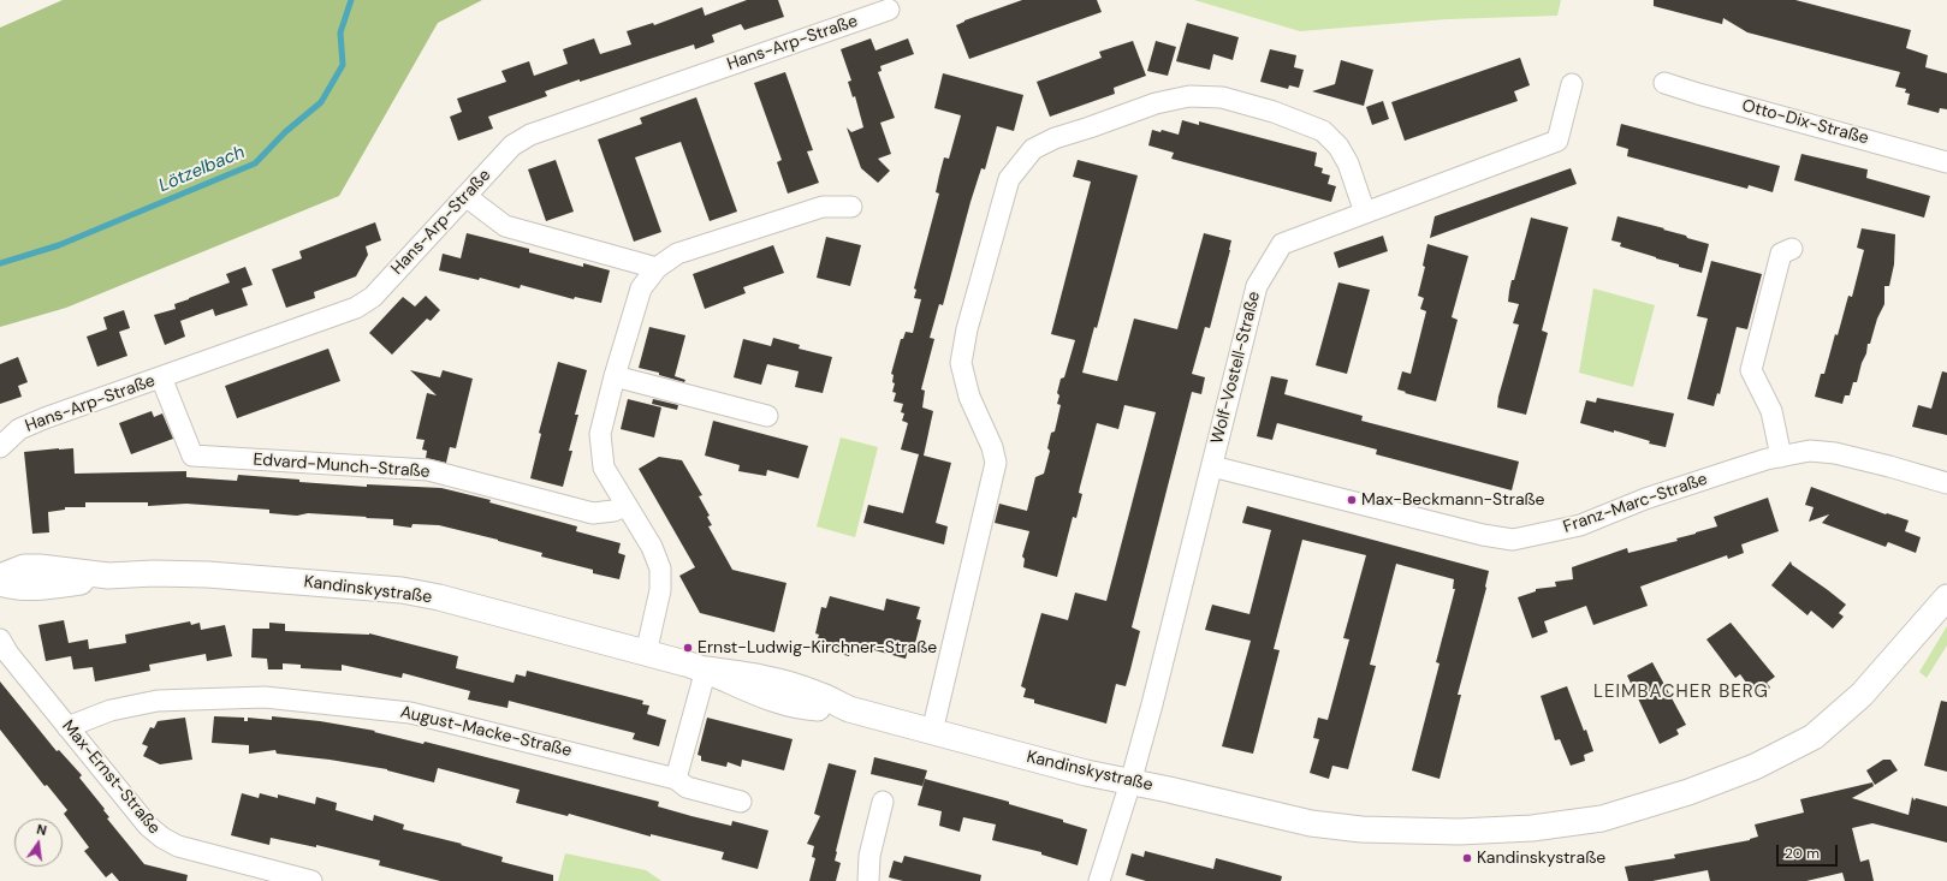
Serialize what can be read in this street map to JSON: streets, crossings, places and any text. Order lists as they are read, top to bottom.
{
  "streets": {
    "street": [
      "Hans-Arp-Straße",
      "Otto-Dix-Straße",
      "Wolf-Vostell-Straße",
      "Edvard-Munch-Straße",
      "Franz-Marc-Straße",
      "Kandinskystraße",
      "August-Macke-Straße",
      "Max-Ernst-Straße"
    ]
  },
  "crossings": [
    ["Hans-Arp-Straße", "Edvard-Munch-Straße"],
    ["Wolf-Vostell-Straße", "Franz-Marc-Straße"],
    ["Wolf-Vostell-Straße", "Kandinskystraße"],
    ["August-Macke-Straße", "Max-Ernst-Straße"]
  ],
  "districts": ["LEIMBACHER BERG"],
  "water": ["Lötzelbach"],
  "places": ["Max-Beckmann-Straße", "Ernst-Ludwig-Kirchner-Straße", "Kandinskystraße"],
  "scale_bar": "20 m",
  "north": "top"
}
